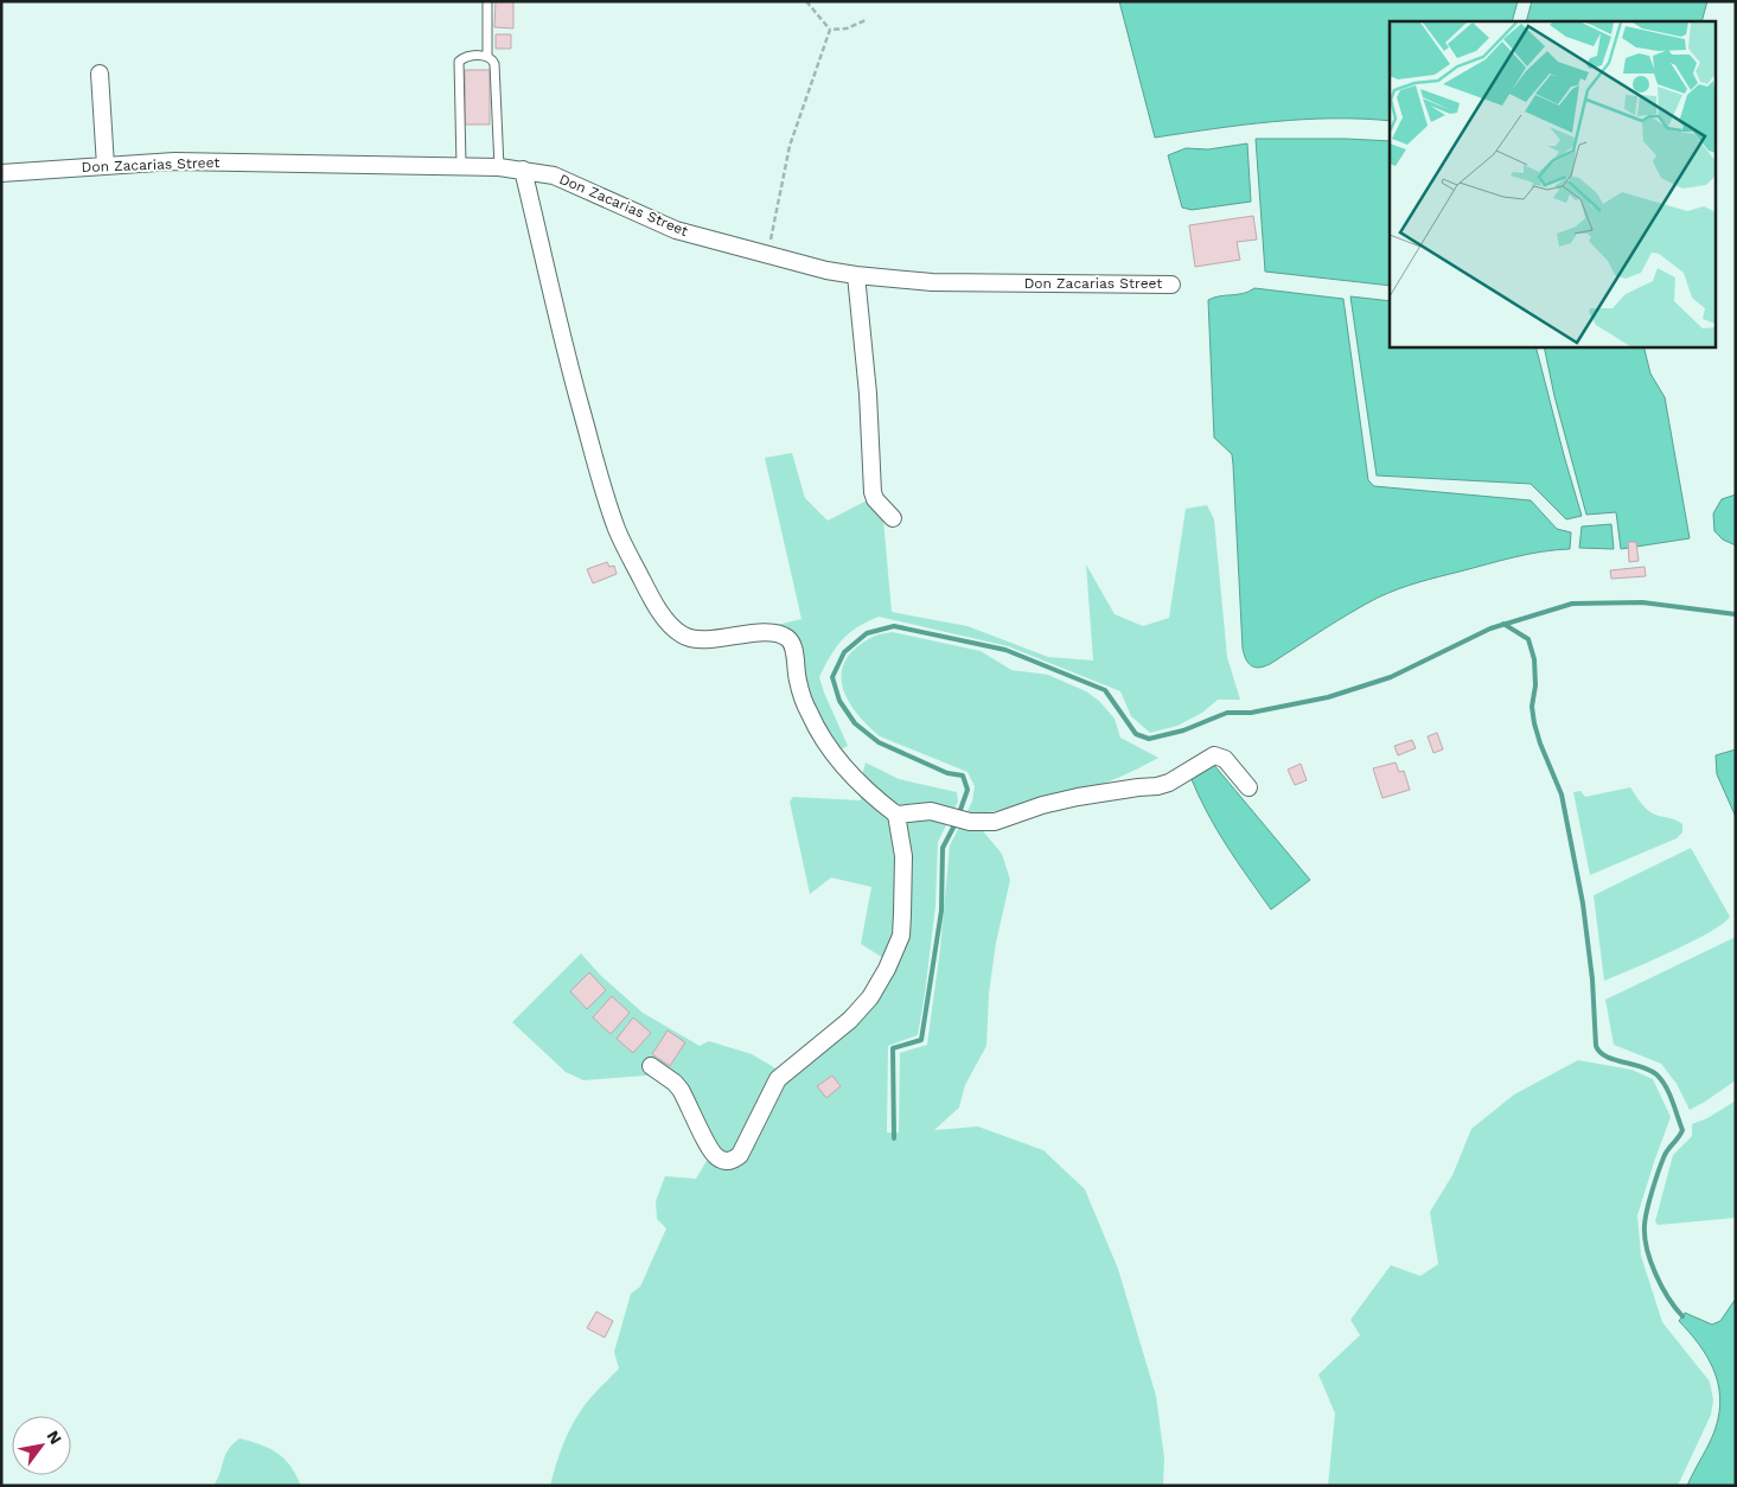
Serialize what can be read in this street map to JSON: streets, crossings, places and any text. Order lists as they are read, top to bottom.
{
  "streets": {
    "street": ["Don Zacarias Street"]
  },
  "north": "top right"
}
